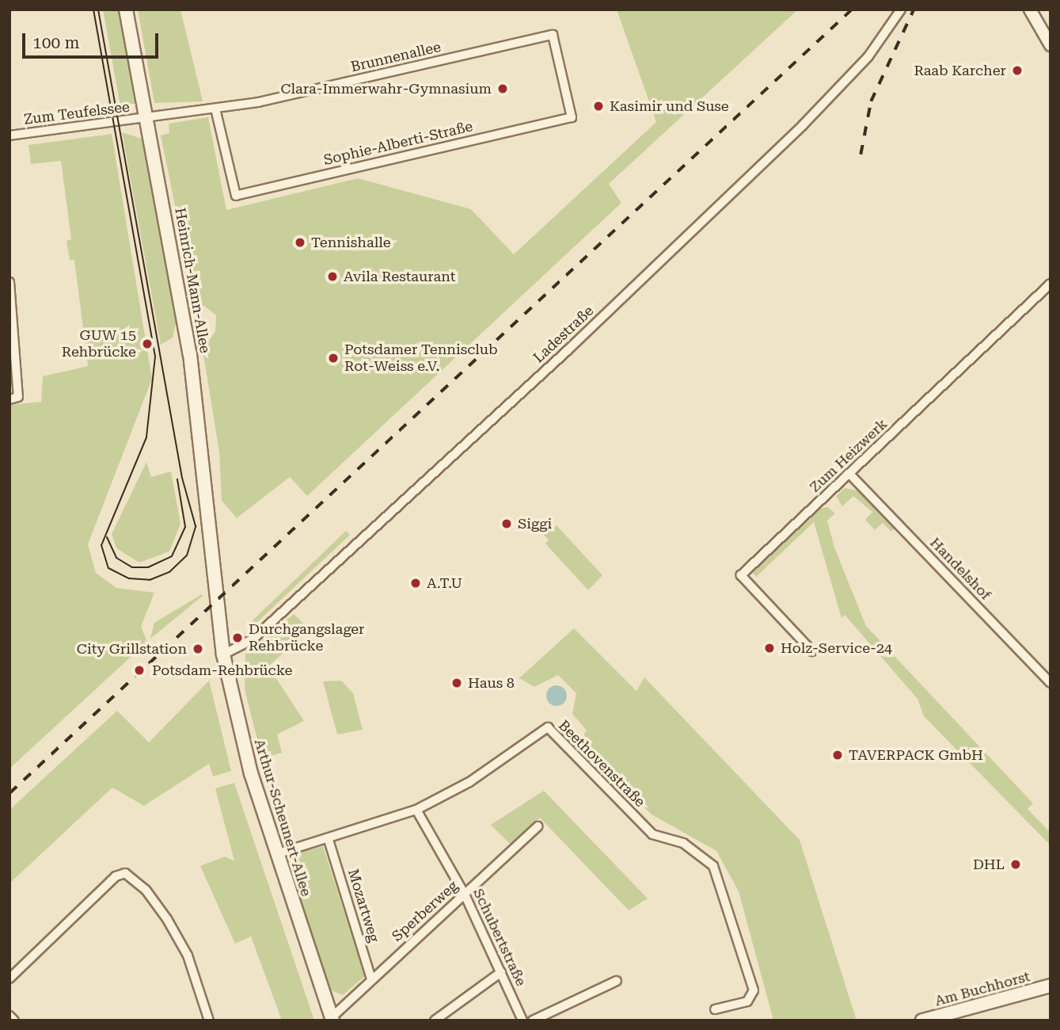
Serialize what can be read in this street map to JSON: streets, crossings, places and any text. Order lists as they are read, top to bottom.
{
  "streets": {
    "main road": ["Heinrich-Mann-Allee", "Arthur-Scheunert-Allee", "Am Buchhorst"],
    "street": [
      "Brunnenallee",
      "Zum Teufelssee",
      "Sophie-Alberti-Straße",
      "Ladestraße",
      "Zum Heizwerk",
      "Handelshof",
      "Beethovenstraße",
      "Mozartweg",
      "Sperberweg",
      "Schubertstraße"
    ]
  },
  "crossings": [
    ["Brunnenallee", "Zum Teufelssee"],
    ["Brunnenallee", "Sophie-Alberti-Straße"],
    ["Brunnenallee", "Heinrich-Mann-Allee"],
    ["Zum Teufelssee", "Heinrich-Mann-Allee"],
    ["Heinrich-Mann-Allee", "Arthur-Scheunert-Allee"],
    ["Ladestraße", "Arthur-Scheunert-Allee"],
    ["Zum Heizwerk", "Handelshof"],
    ["Beethovenstraße", "Arthur-Scheunert-Allee"],
    ["Beethovenstraße", "Mozartweg"],
    ["Beethovenstraße", "Schubertstraße"],
    ["Arthur-Scheunert-Allee", "Sperberweg"],
    ["Mozartweg", "Sperberweg"],
    ["Sperberweg", "Schubertstraße"]
  ],
  "places": [
    "Raab Karcher",
    "Clara-Immerwahr-Gymnasium",
    "Kasimir und Suse",
    "Tennishalle",
    "Avila Restaurant",
    "GUW 15 Rehbrücke",
    "Potsdamer Tennisclub Rot-Weiss e.V.",
    "Siggi",
    "A.T.U",
    "Durchgangslager Rehbrücke",
    "Holz-Service-24",
    "City Grillstation",
    "Potsdam-Rehbrücke",
    "Haus 8",
    "TAVERPACK GmbH",
    "DHL"
  ],
  "scale_bar": "100 m"
}
